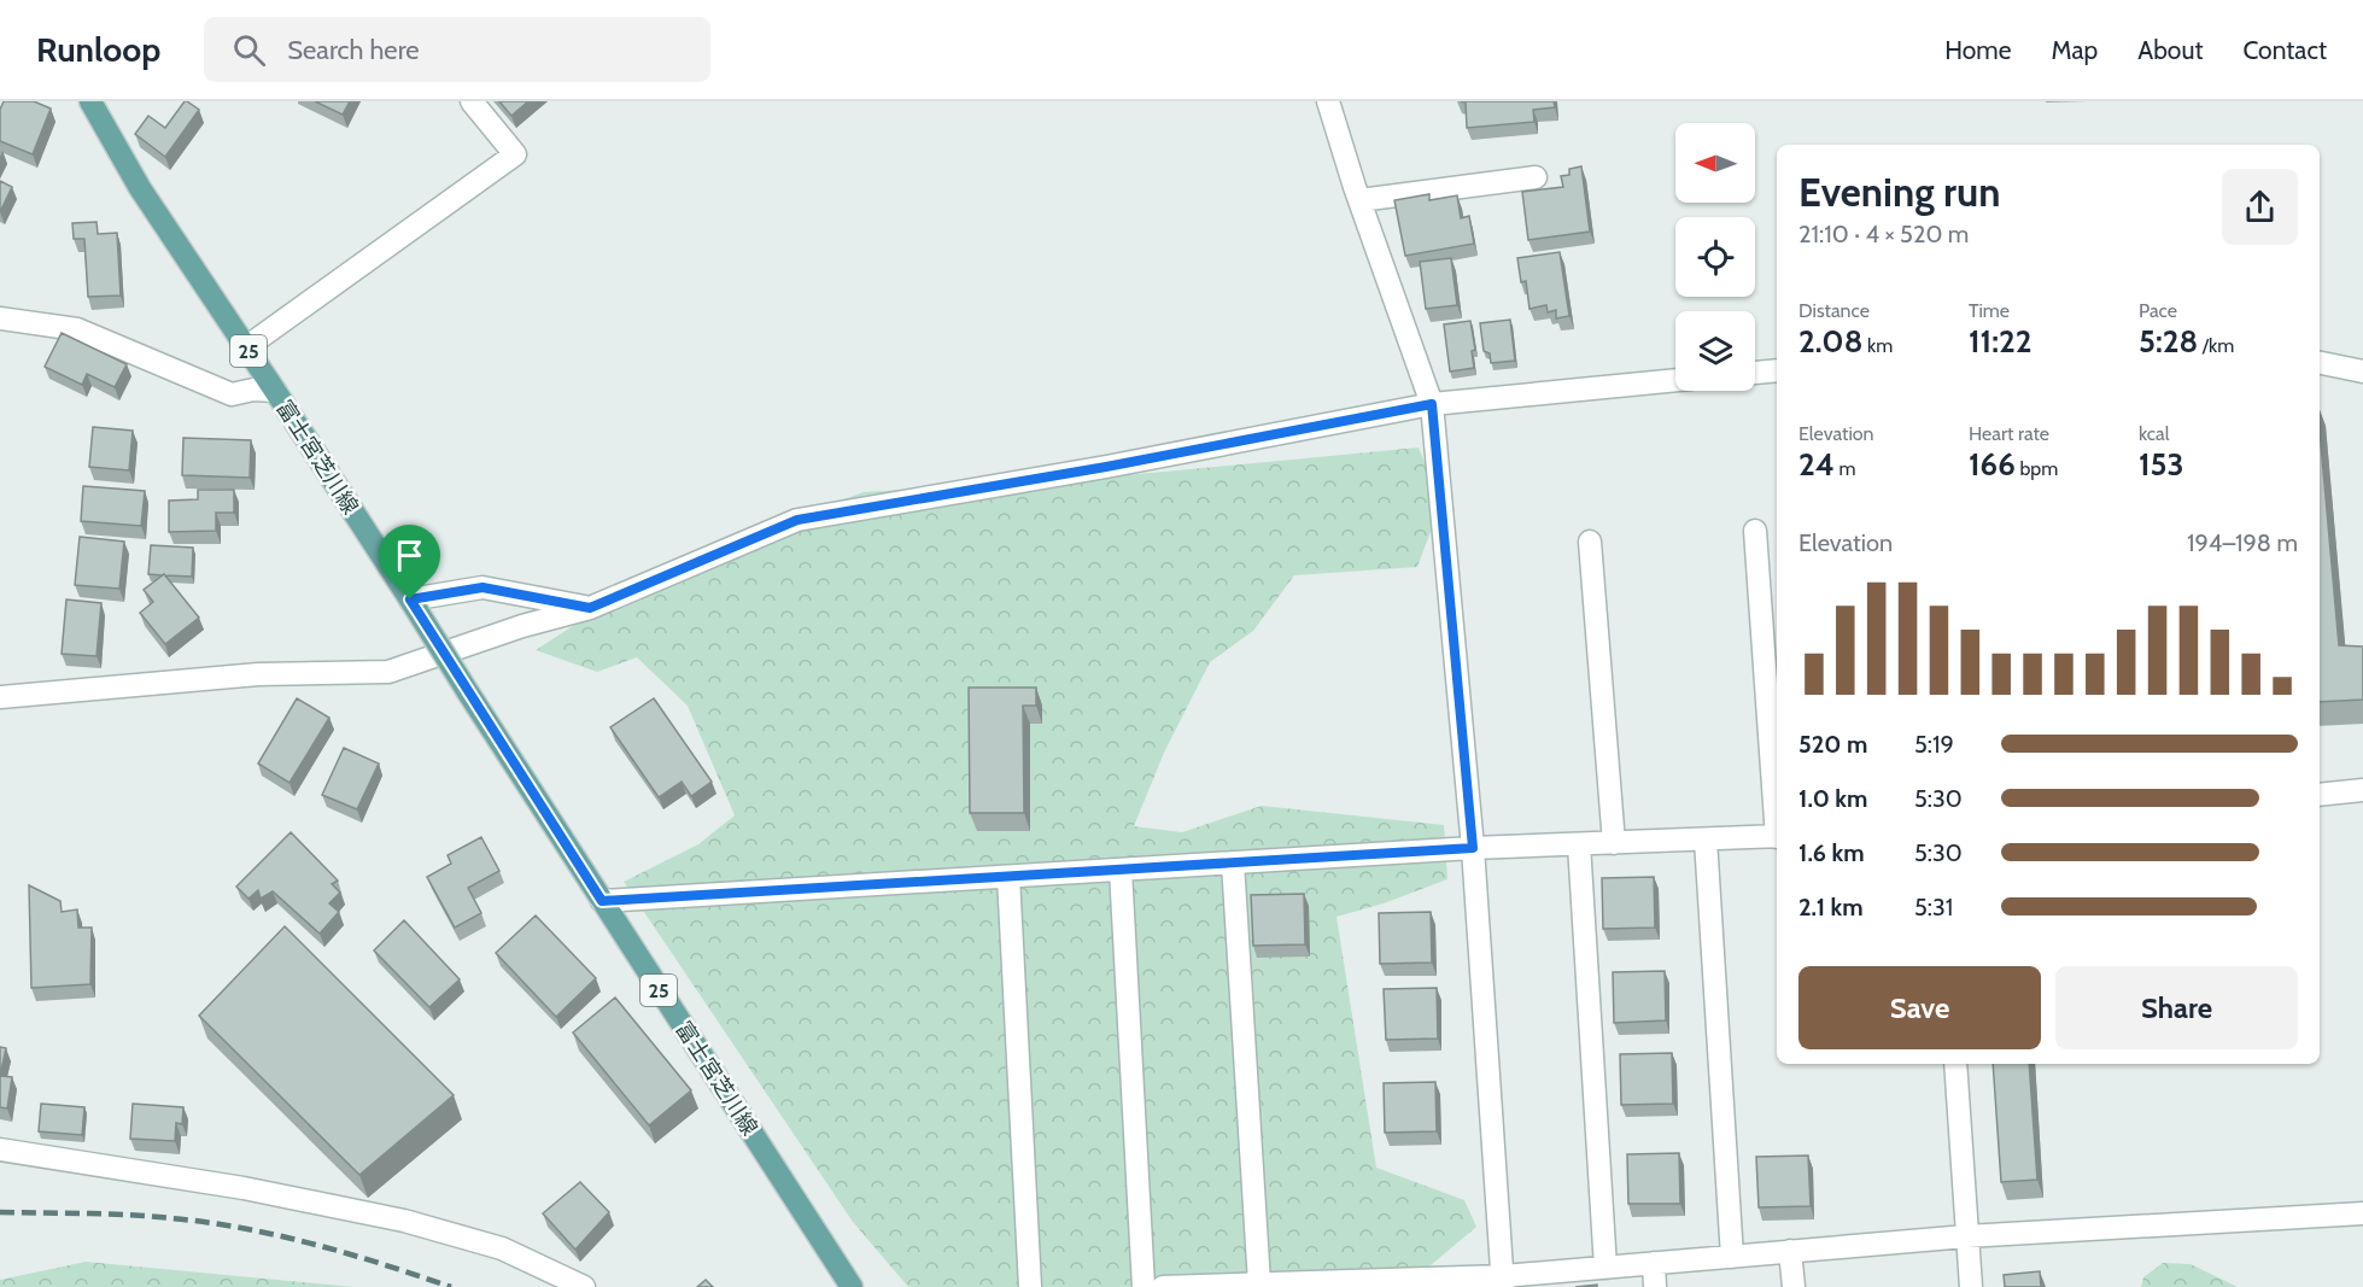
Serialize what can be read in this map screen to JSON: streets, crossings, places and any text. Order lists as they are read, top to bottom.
{
  "streets": {
    "main road": ["25", "富士宮芝川線"]
  },
  "north": "left",
  "page": {
    "header": "Runloop",
    "search": "Search here",
    "nav": [
      "Home",
      "Map",
      "About",
      "Contact"
    ],
    "heading": ["Evening run", "21:10 · 4 × 520 m"],
    "stats": [
      ["Distance", "2.08 km"],
      ["Time", "11:22"],
      ["Pace", "5:28 /km"],
      ["Elevation", "24 m"],
      ["Heart rate", "166 bpm"],
      ["kcal", "153"]
    ],
    "chart": ["Elevation", "194–198 m"],
    "list": [
      {
        "name": "520 m",
        "note": "5:19"
      },
      {
        "name": "1.0 km",
        "note": "5:30"
      },
      {
        "name": "1.6 km",
        "note": "5:30"
      },
      {
        "name": "2.1 km",
        "note": "5:31"
      }
    ],
    "buttons": ["Save", "Share"]
  }
}
